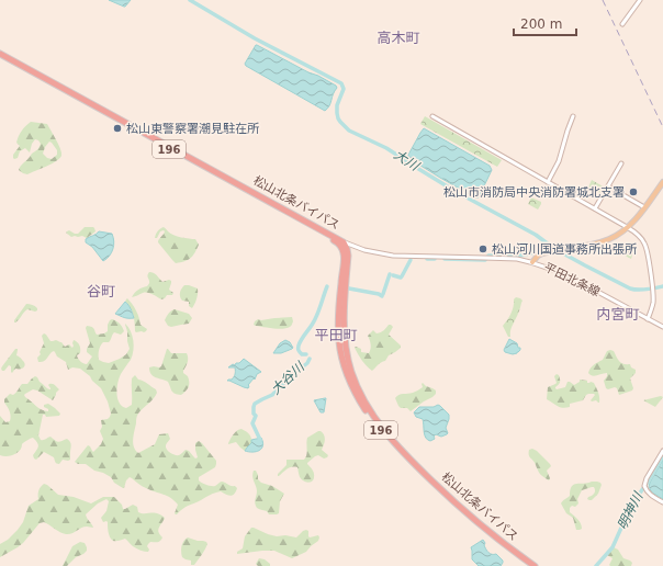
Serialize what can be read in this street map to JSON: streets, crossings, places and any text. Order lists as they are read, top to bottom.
{
  "streets": {
    "highway": ["196", "松山北条バイパス"],
    "street": ["平田北条線"]
  },
  "crossings": [
    ["196", "松山北条バイパス"],
    ["196", "平田北条線"],
    ["松山北条バイパス", "平田北条線"]
  ],
  "districts": [
    "高木町",
    "谷町",
    "内宮町",
    "平田町"
  ],
  "water": ["大川", "大谷川", "明神川"],
  "places": ["松山東警察署潮見駐在所", "松山市消防局中央消防署城北支署", "松山河川国道事務所出張所"],
  "scale_bar": "200 m"
}
